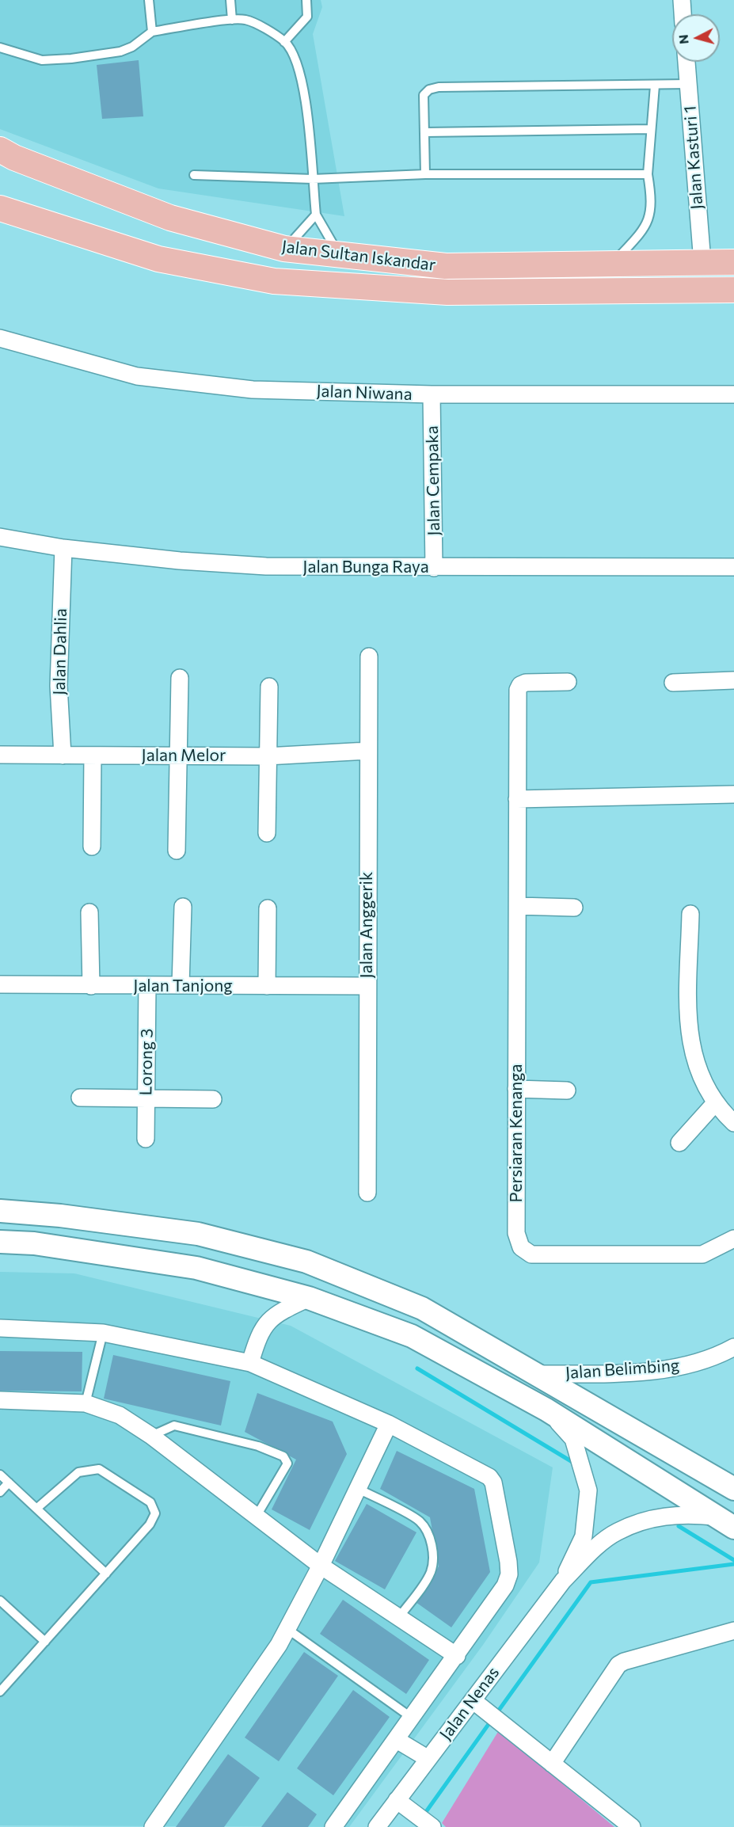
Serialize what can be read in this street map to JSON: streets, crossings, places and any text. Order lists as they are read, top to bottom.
{
  "streets": {
    "main road": ["Jalan Sultan Iskandar"],
    "street": [
      "Jalan Kasturi 1",
      "Jalan Niwana",
      "Jalan Cempaka",
      "Jalan Bunga Raya",
      "Jalan Dahlia",
      "Jalan Melor",
      "Jalan Anggerik",
      "Jalan Tanjong",
      "Lorong 3",
      "Persiaran Kenanga",
      "Jalan Belimbing",
      "Jalan Nenas"
    ]
  },
  "crossings": [
    ["Jalan Kasturi 1", "Jalan Sultan Iskandar"],
    ["Jalan Niwana", "Jalan Cempaka"],
    ["Jalan Cempaka", "Jalan Bunga Raya"],
    ["Jalan Bunga Raya", "Jalan Dahlia"],
    ["Jalan Dahlia", "Jalan Melor"],
    ["Jalan Melor", "Jalan Anggerik"],
    ["Jalan Anggerik", "Jalan Tanjong"],
    ["Jalan Tanjong", "Lorong 3"]
  ],
  "north": "left"
}
